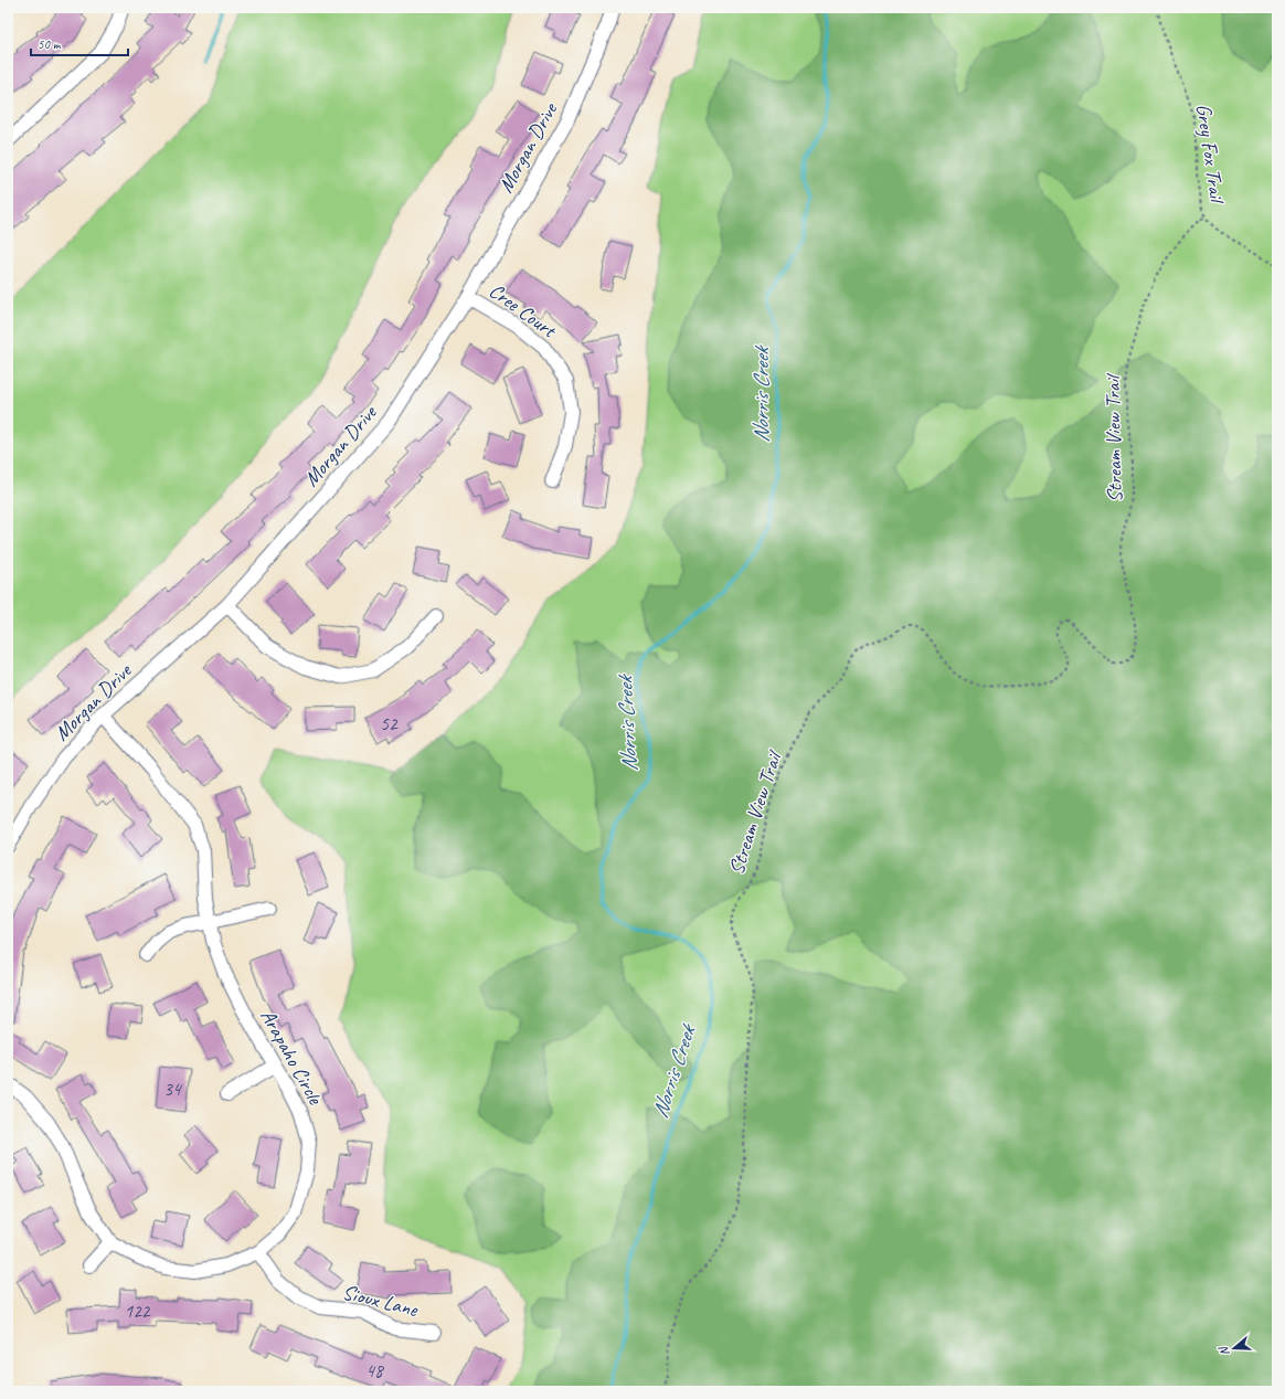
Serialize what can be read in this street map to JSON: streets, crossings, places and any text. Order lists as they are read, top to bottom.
{
  "streets": {
    "street": [
      "Morgan Drive",
      "Cree Court",
      "Arapaho Circle",
      "Sioux Lane"
    ],
    "path": ["Grey Fox Trail", "Stream View Trail"]
  },
  "crossings": [
    ["Morgan Drive", "Cree Court"],
    ["Morgan Drive", "Arapaho Circle"],
    ["Grey Fox Trail", "Stream View Trail"],
    ["Arapaho Circle", "Sioux Lane"]
  ],
  "water": ["Norris Creek"],
  "house_numbers": [
    "52",
    "34",
    "122",
    "48"
  ],
  "scale_bar": "50 m",
  "north": "left"
}
